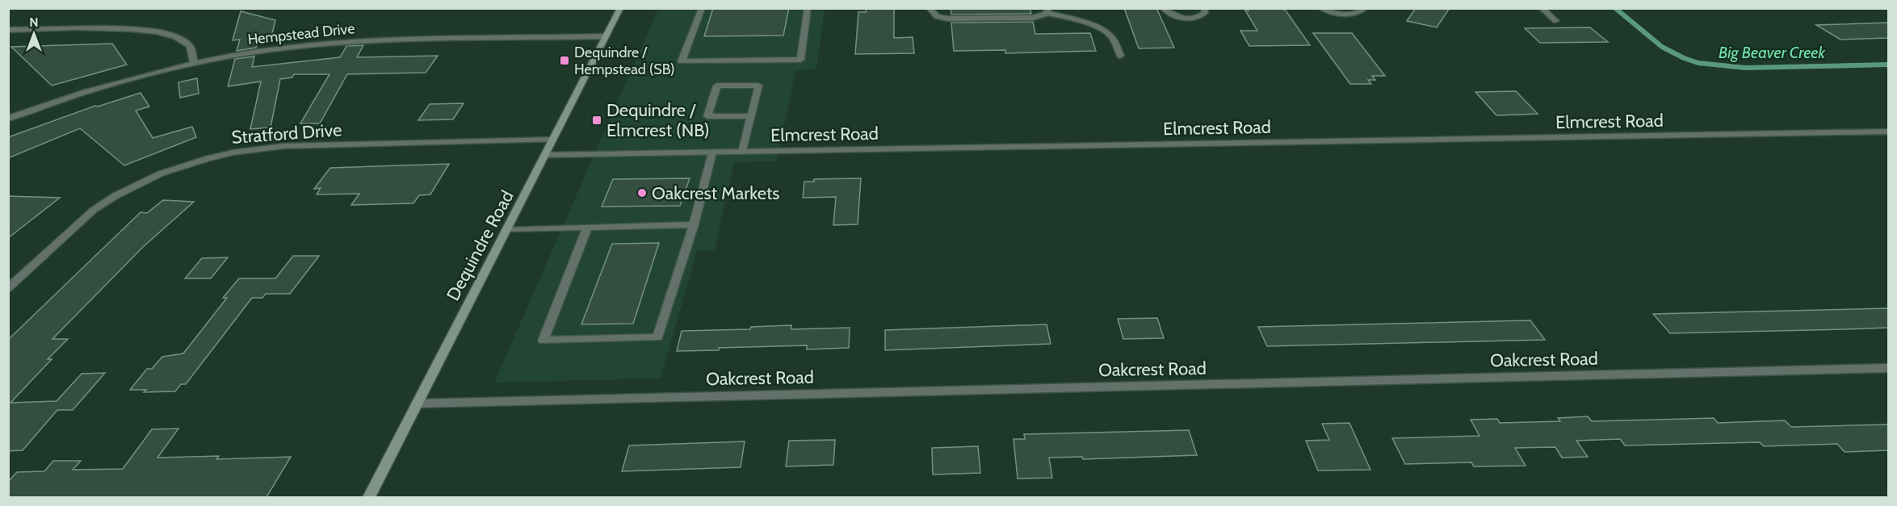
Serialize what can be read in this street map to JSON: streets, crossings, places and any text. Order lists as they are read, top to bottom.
{
  "streets": {
    "main road": ["Dequindre Road"],
    "street": [
      "Hempstead Drive",
      "Elmcrest Road",
      "Stratford Drive",
      "Oakcrest Road"
    ]
  },
  "crossings": [
    ["Hempstead Drive", "Dequindre Road"],
    ["Elmcrest Road", "Dequindre Road"],
    ["Stratford Drive", "Dequindre Road"],
    ["Dequindre Road", "Oakcrest Road"]
  ],
  "water": ["Big Beaver Creek"],
  "places": {
    "transit": ["Dequindre / Hempstead (SB)", "Dequindre / Elmcrest (NB)"],
    "other": ["Oakcrest Markets"]
  },
  "north": "top"
}
